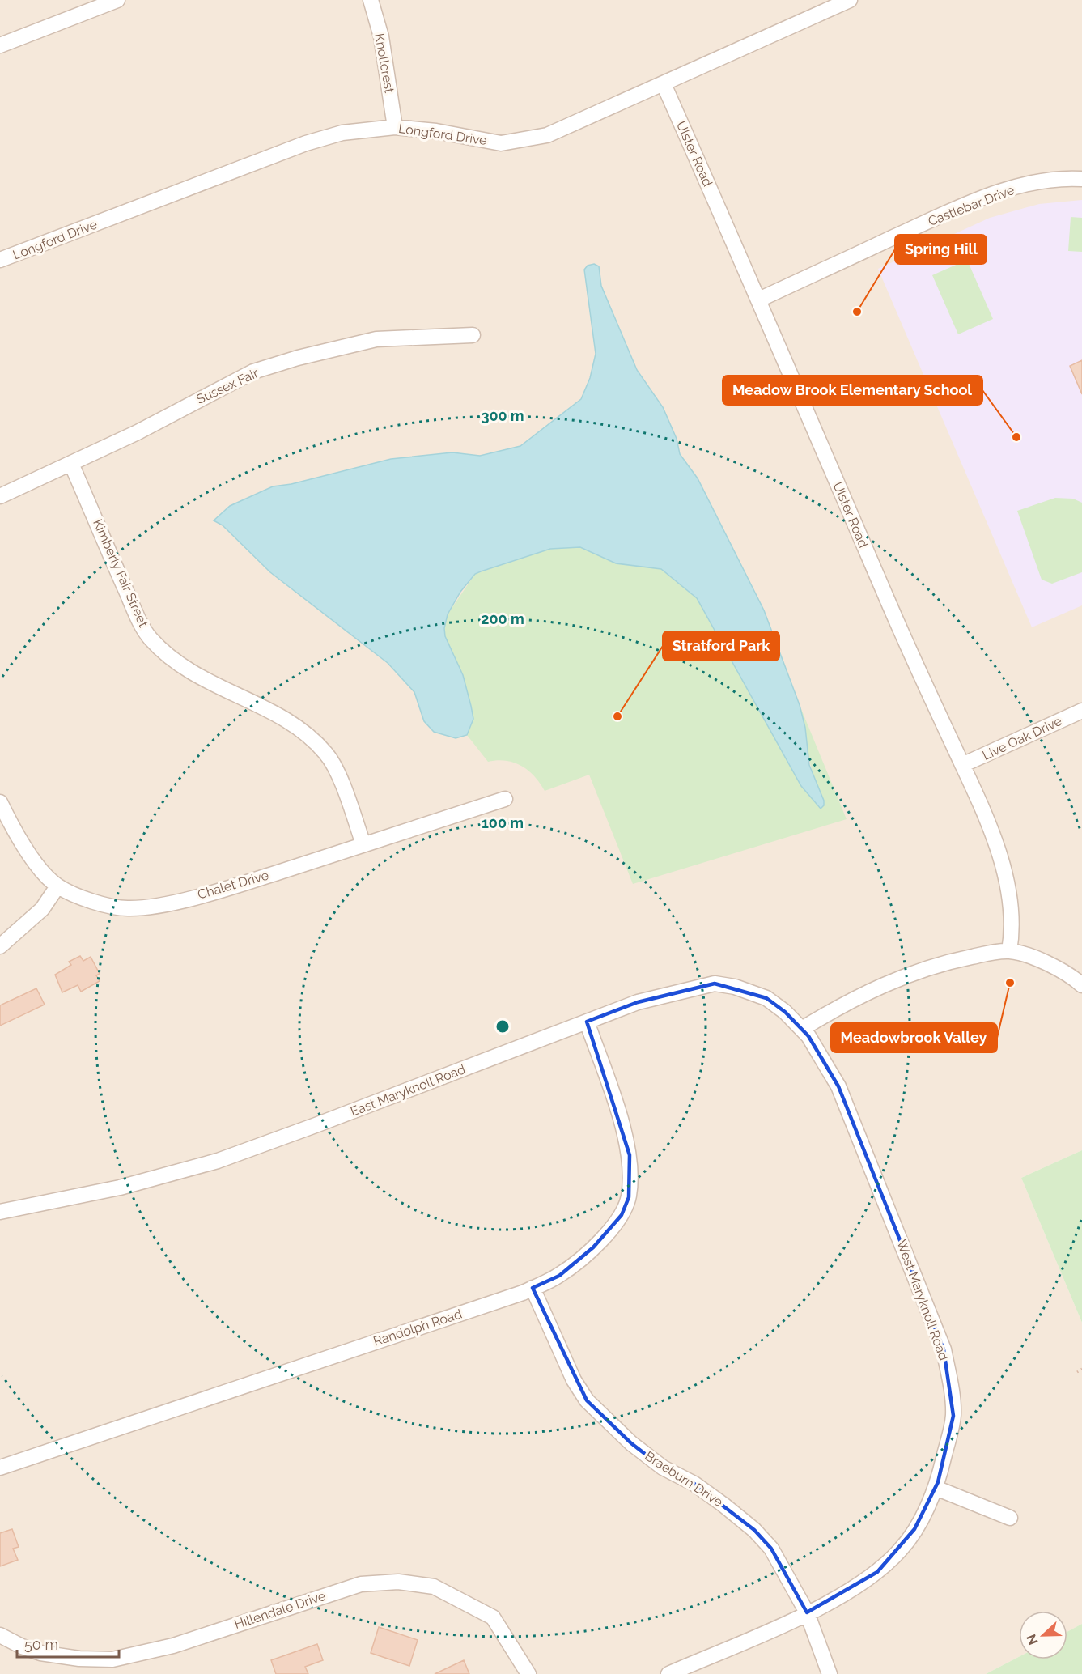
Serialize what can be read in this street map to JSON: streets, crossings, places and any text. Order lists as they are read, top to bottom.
{
  "streets": {
    "street": [
      "Knollcrest",
      "Longford Drive",
      "Ulster Road",
      "Castlebar Drive",
      "Sussex Fair",
      "Kimberly Fair Street",
      "Live Oak Drive",
      "Chalet Drive",
      "East Maryknoll Road",
      "West Maryknoll Road",
      "Randolph Road",
      "Braeburn Drive",
      "Hillendale Drive"
    ]
  },
  "crossings": [
    ["Knollcrest", "Longford Drive"],
    ["Longford Drive", "Ulster Road"],
    ["Ulster Road", "Castlebar Drive"],
    ["Ulster Road", "Live Oak Drive"],
    ["Sussex Fair", "Kimberly Fair Street"],
    ["Kimberly Fair Street", "Chalet Drive"],
    ["East Maryknoll Road", "West Maryknoll Road"],
    ["East Maryknoll Road", "Randolph Road"],
    ["West Maryknoll Road", "Braeburn Drive"],
    ["Randolph Road", "Braeburn Drive"]
  ],
  "places": [
    "Spring Hill",
    "Meadow Brook Elementary School",
    "Stratford Park",
    "Meadowbrook Valley"
  ],
  "scale_bar": "50 m",
  "north": "left",
  "rings": ["300 m", "200 m", "100 m"]
}
